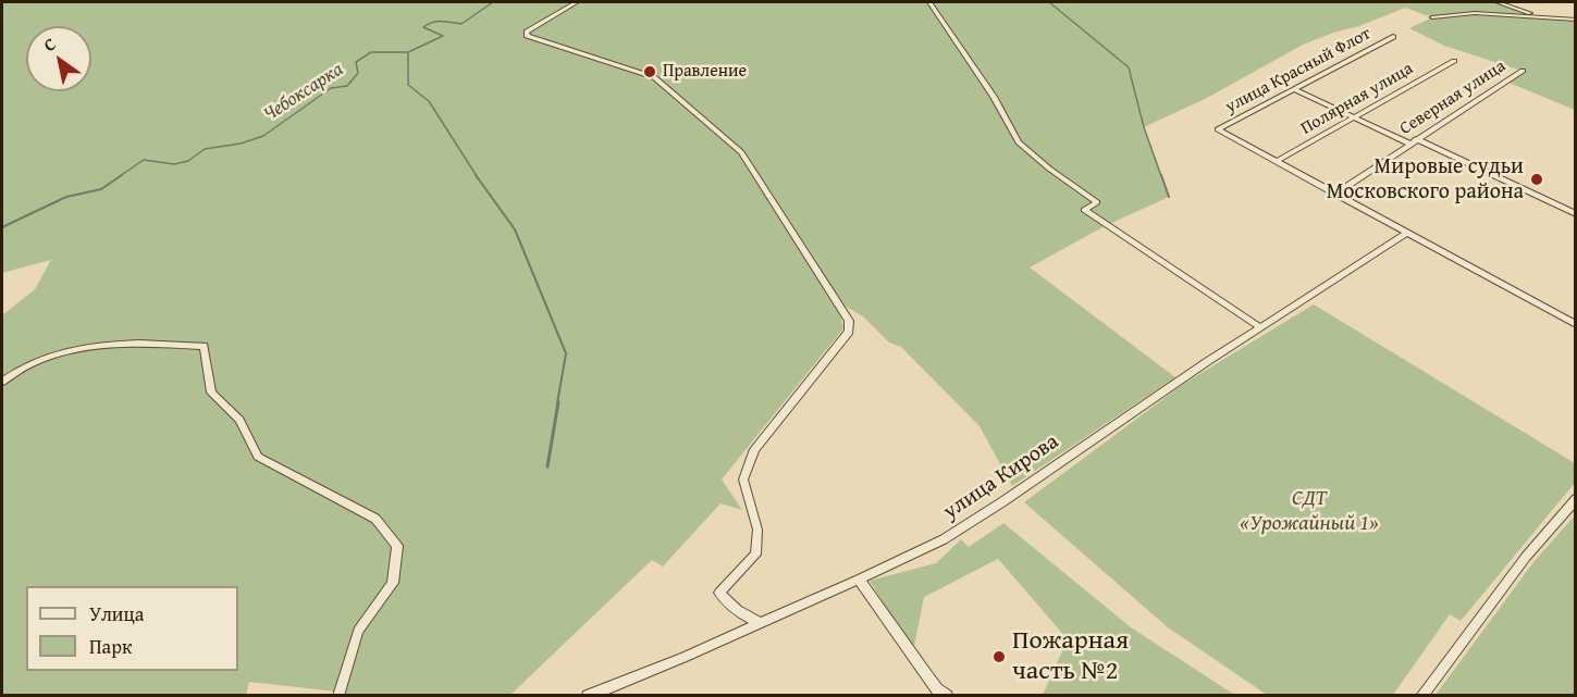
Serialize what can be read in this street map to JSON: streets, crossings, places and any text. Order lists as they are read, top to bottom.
{
  "streets": {
    "street": [
      "улица Красный Флот",
      "Северная улица",
      "Полярная улица",
      "улица Кирова"
    ]
  },
  "crossings": [
    ["улица Красный Флот", "Полярная улица"]
  ],
  "water": ["Чебоксарка"],
  "parks": ["СДТ «Урожайный 1»"],
  "places": ["Правление", "Мировые судьи Московского района", "Пожарная часть №2"],
  "legend": ["Улица", "Парк"],
  "north": "top left"
}
